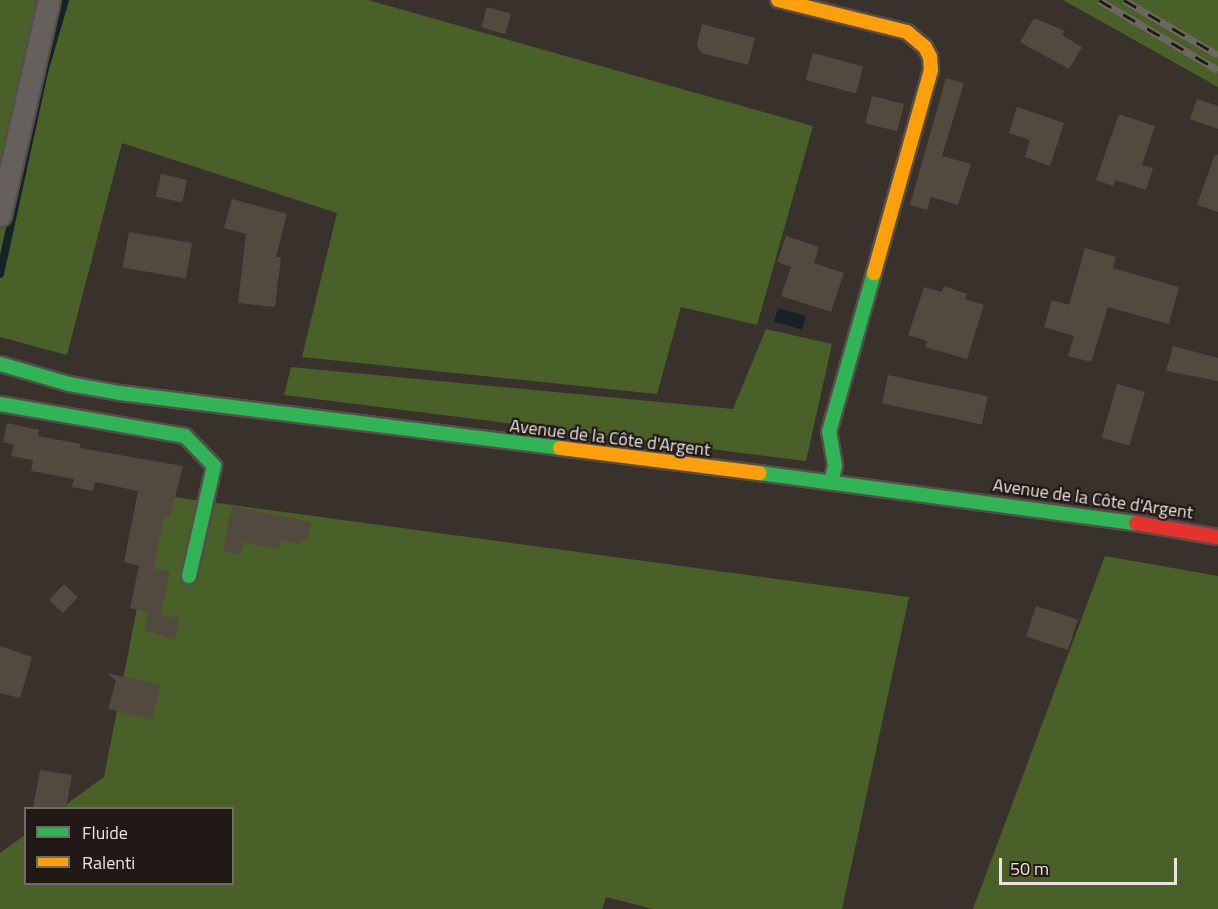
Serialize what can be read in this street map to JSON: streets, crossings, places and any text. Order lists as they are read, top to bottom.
{
  "streets": {
    "main road": ["Avenue de la Côte d'Argent"]
  },
  "legend": ["Fluide", "Ralenti"],
  "scale_bar": "50 m"
}
